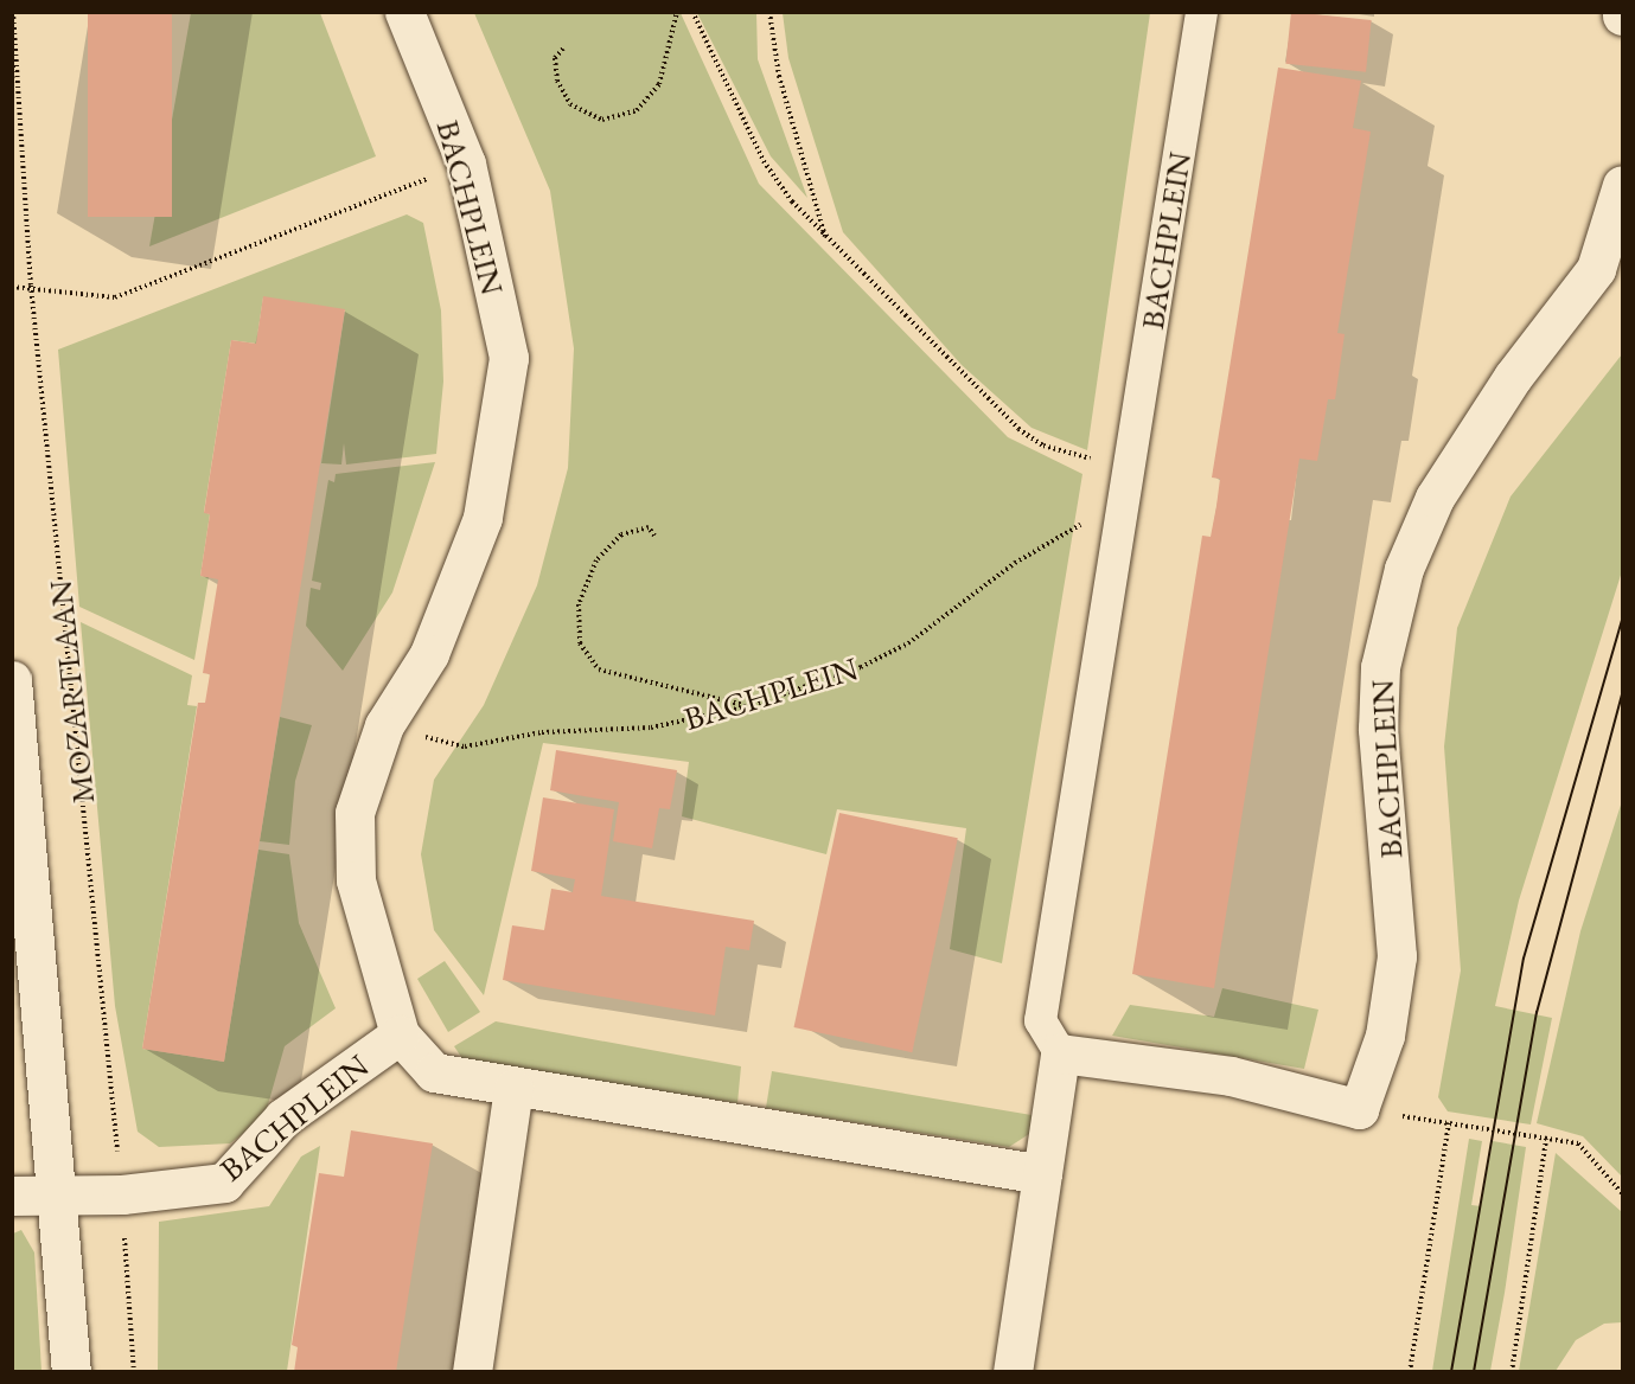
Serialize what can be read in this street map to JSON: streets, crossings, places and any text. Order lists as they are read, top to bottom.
{
  "streets": {
    "street": ["BACHPLEIN", "MOZARTLAAN"]
  },
  "crossings": [
    ["BACHPLEIN", "MOZARTLAAN"]
  ]
}
